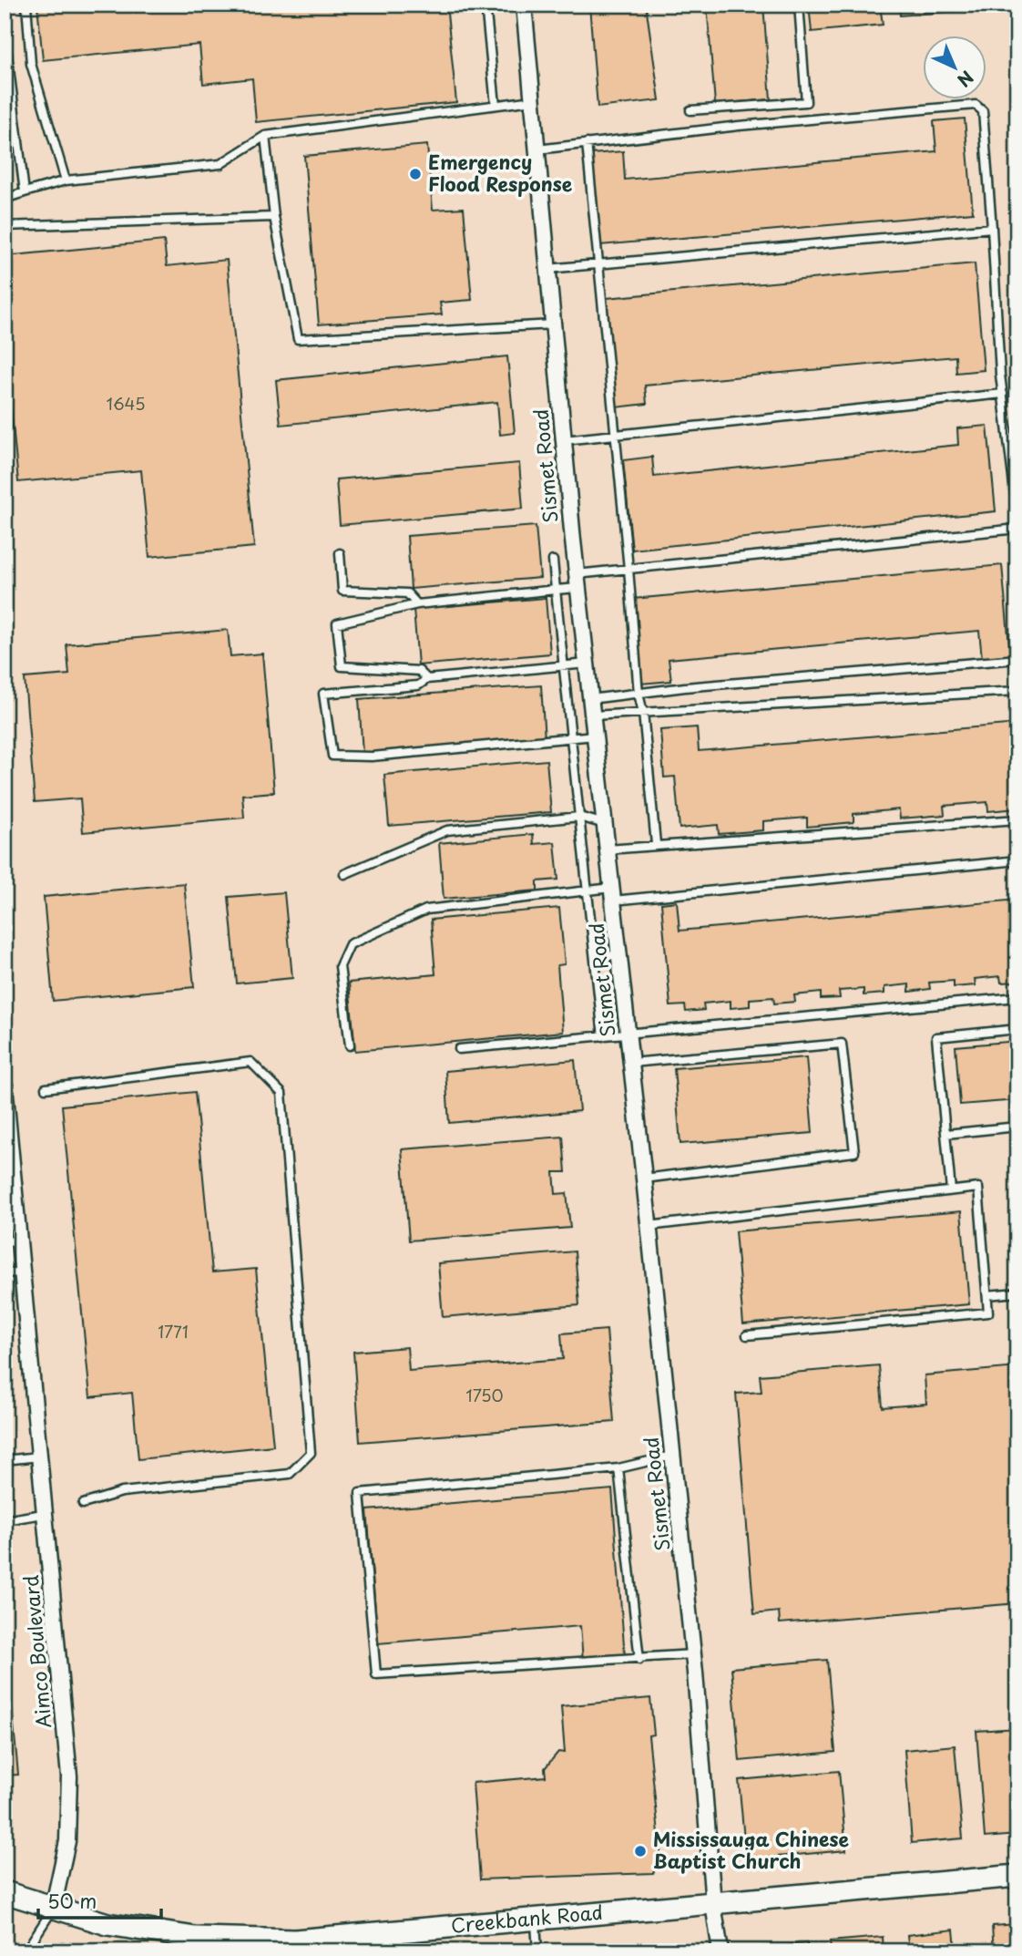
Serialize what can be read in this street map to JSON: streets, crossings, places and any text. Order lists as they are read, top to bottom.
{
  "streets": {
    "street": ["Sismet Road", "Aimco Boulevard", "Creekbank Road"]
  },
  "crossings": [
    ["Sismet Road", "Creekbank Road"],
    ["Aimco Boulevard", "Creekbank Road"]
  ],
  "places": ["Emergency Flood Response", "Mississauga Chinese Baptist Church"],
  "house_numbers": ["1645", "1771", "1750"],
  "scale_bar": "50 m",
  "north": "bottom right"
}
